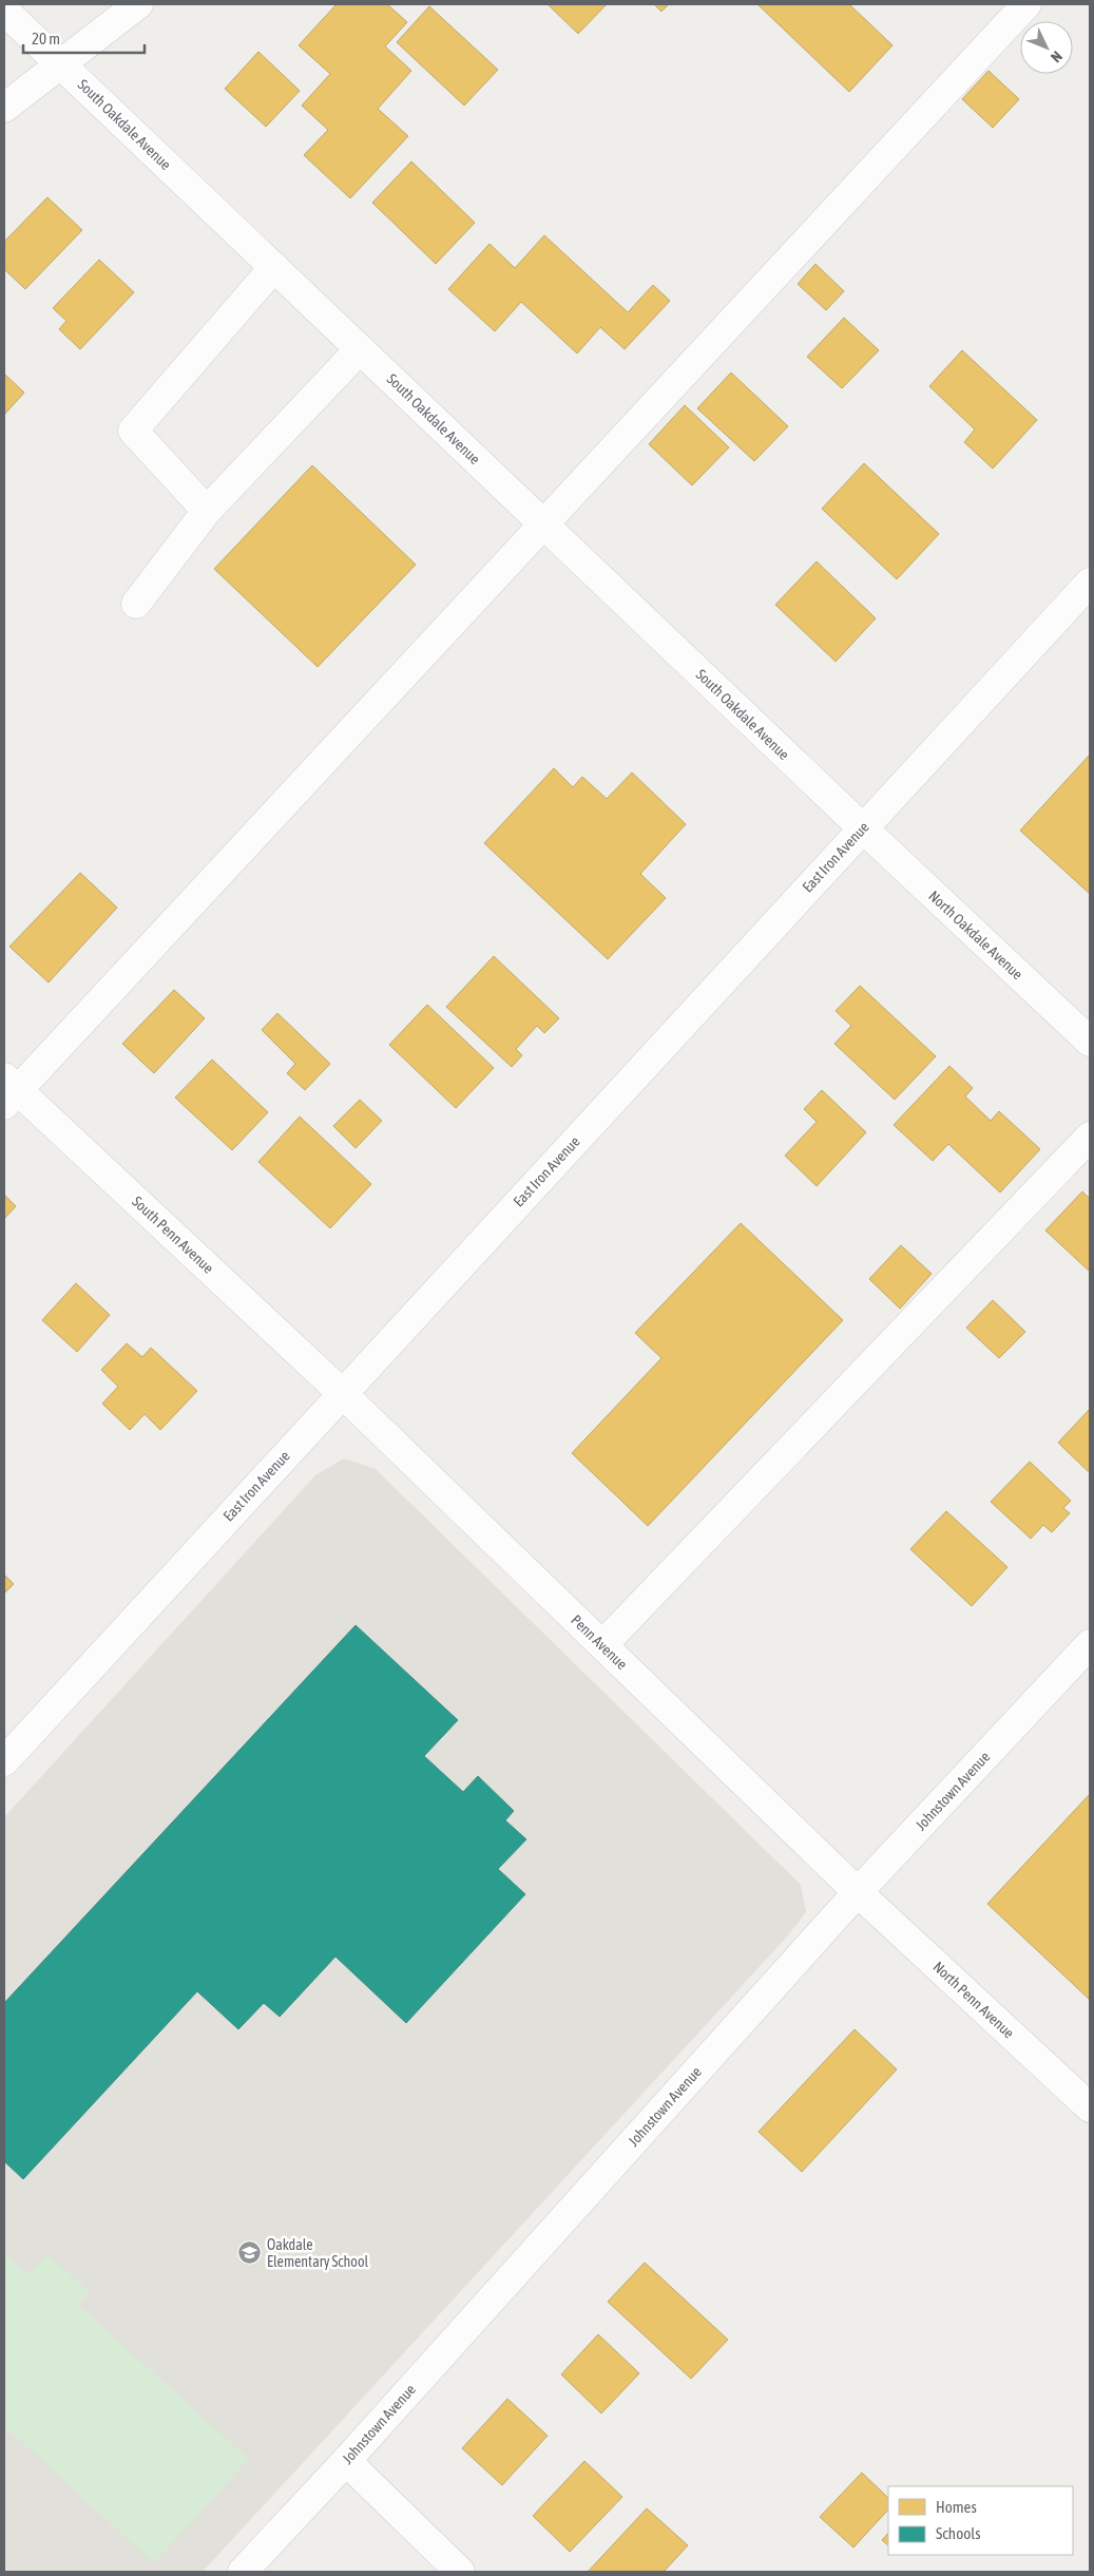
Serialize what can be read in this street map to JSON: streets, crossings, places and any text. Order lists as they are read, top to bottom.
{
  "streets": {
    "street": [
      "South Oakdale Avenue",
      "East Iron Avenue",
      "North Oakdale Avenue",
      "South Penn Avenue",
      "Penn Avenue",
      "Johnstown Avenue",
      "North Penn Avenue"
    ]
  },
  "crossings": [
    ["South Oakdale Avenue", "East Iron Avenue"],
    ["South Oakdale Avenue", "North Oakdale Avenue"],
    ["East Iron Avenue", "North Oakdale Avenue"],
    ["East Iron Avenue", "South Penn Avenue"],
    ["East Iron Avenue", "Penn Avenue"],
    ["South Penn Avenue", "Penn Avenue"],
    ["Penn Avenue", "Johnstown Avenue"],
    ["Penn Avenue", "North Penn Avenue"],
    ["Johnstown Avenue", "North Penn Avenue"]
  ],
  "places": {
    "school or university": ["Oakdale Elementary School"]
  },
  "legend": ["Homes", "Schools"],
  "scale_bar": "20 m",
  "north": "bottom right"
}
